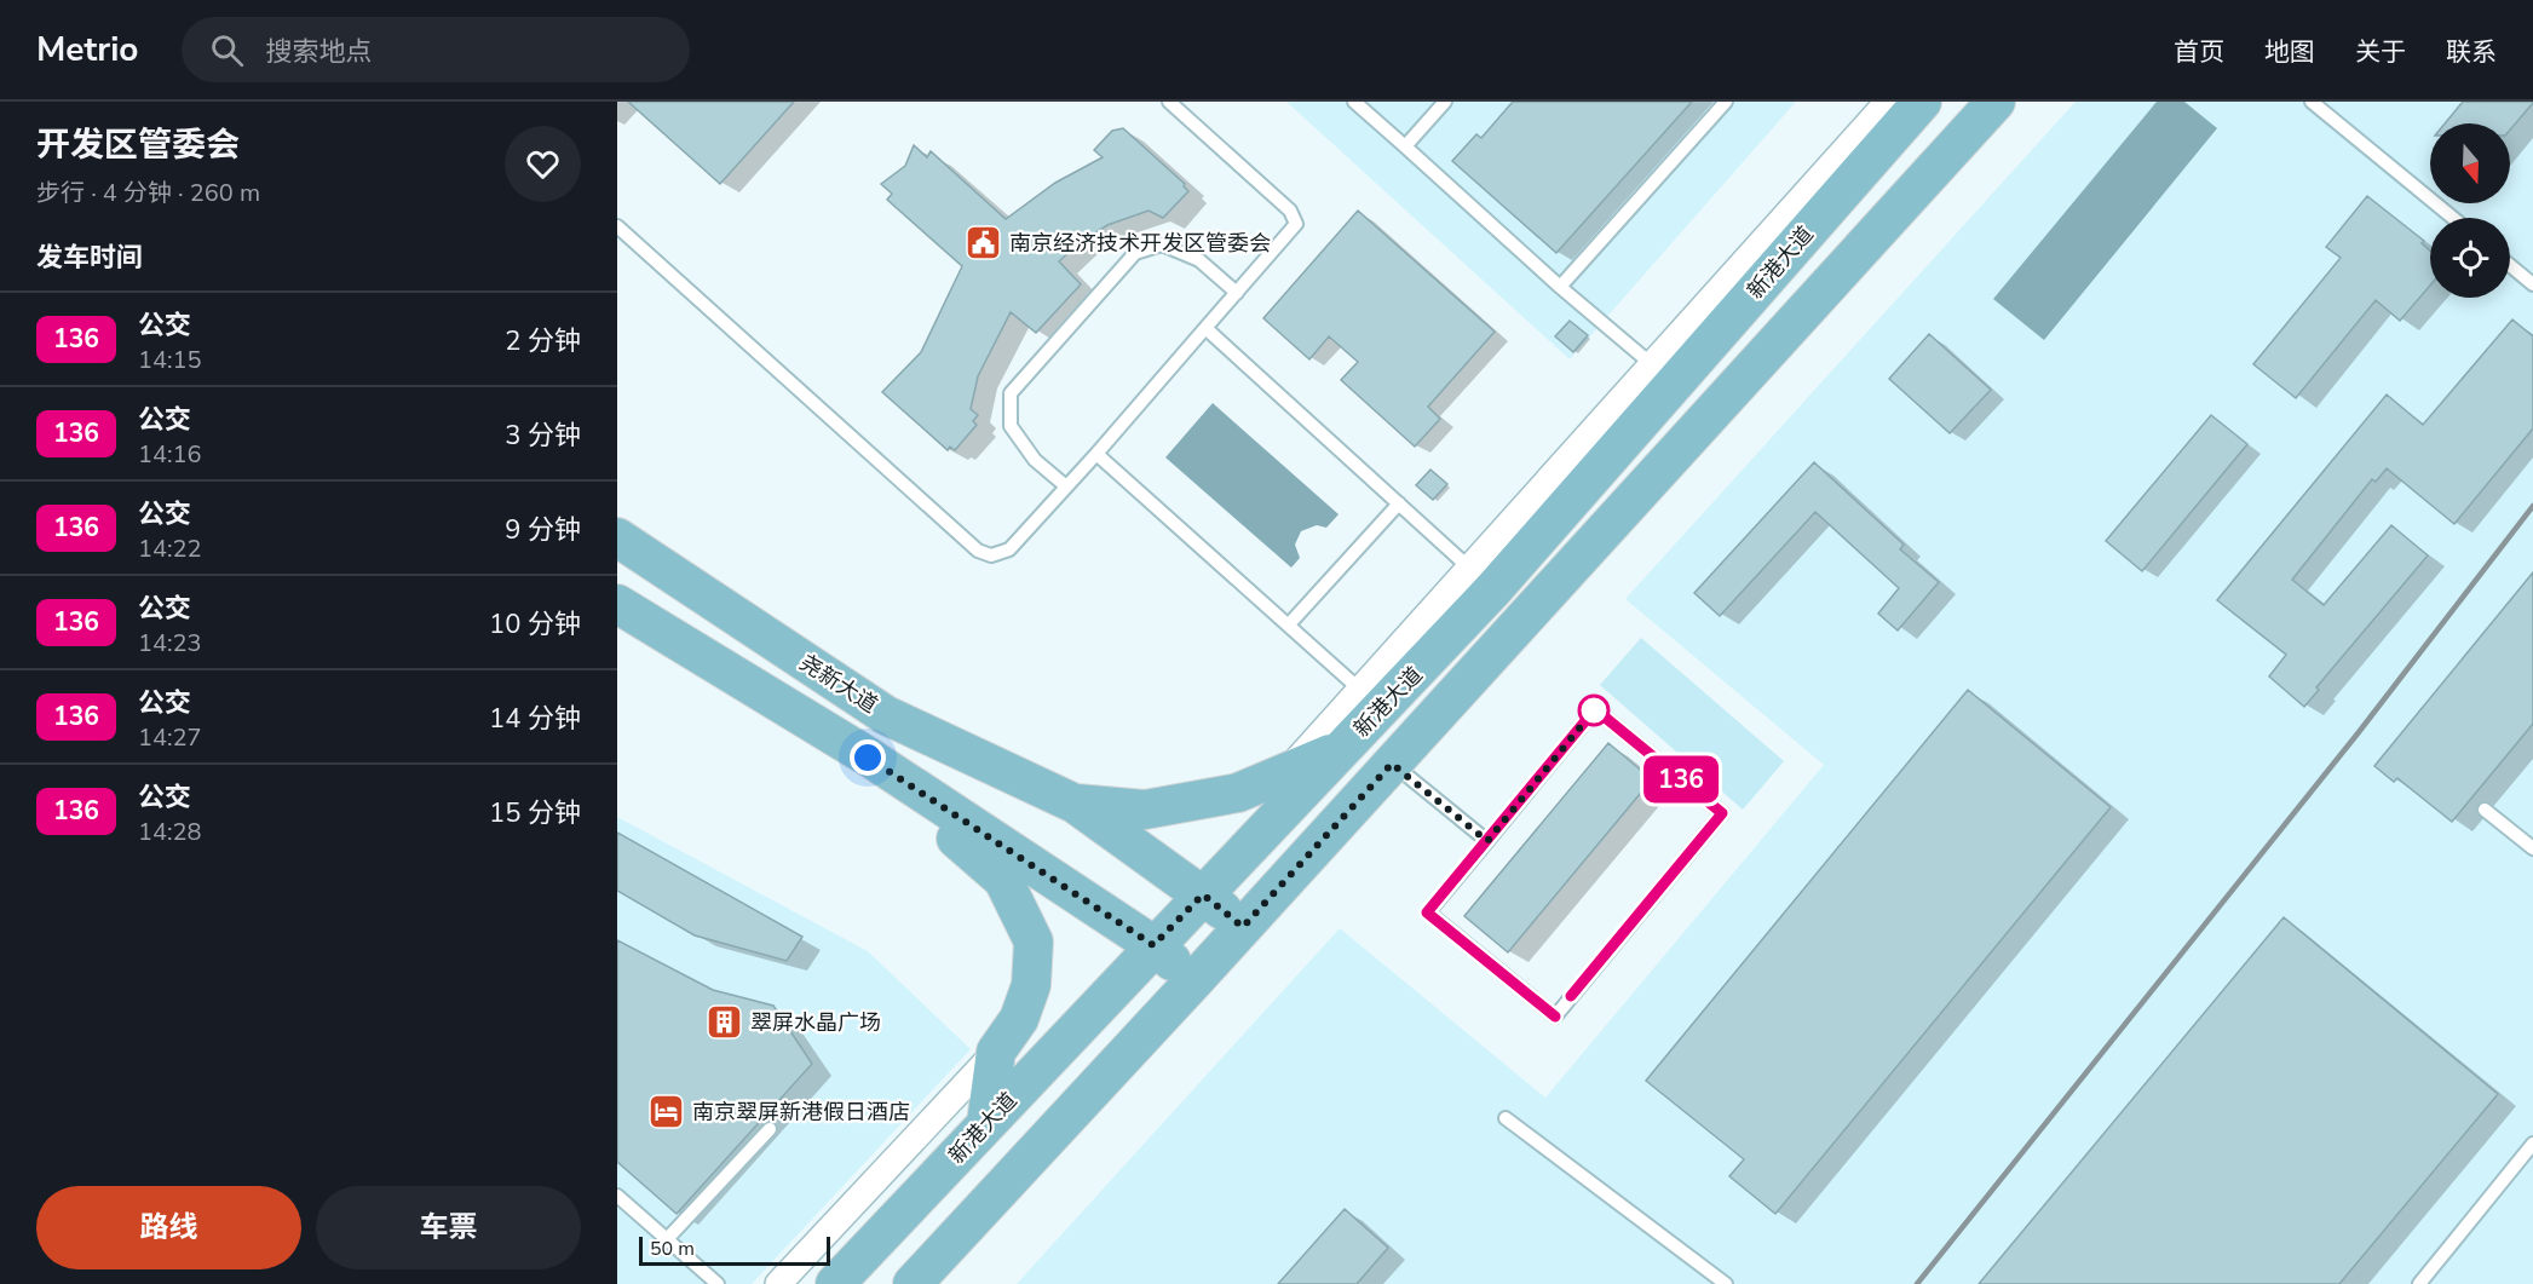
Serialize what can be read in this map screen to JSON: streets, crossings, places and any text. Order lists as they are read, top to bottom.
{
  "streets": {
    "main road": ["新港大道", "尧新大道"]
  },
  "crossings": [
    ["新港大道", "尧新大道"]
  ],
  "places": {
    "public building": ["南京经济技术开发区管委会"],
    "building": ["翠屏水晶广场"],
    "hotel": ["南京翠屏新港假日酒店"]
  },
  "lines": ["bus line 136"],
  "scale_bar": "50 m",
  "north": "bottom",
  "page": {
    "header": "Metrio",
    "search": "搜索地点",
    "nav": [
      "首页",
      "地图",
      "关于",
      "联系"
    ],
    "heading": [
      ["开发区管委会", "步行 · 4 分钟 · 260 m"],
      "发车时间"
    ],
    "on_map": "136",
    "list": [
      {
        "mark": "136",
        "name": "公交",
        "note": "14:15",
        "value": "2 分钟"
      },
      {
        "mark": "136",
        "name": "公交",
        "note": "14:16",
        "value": "3 分钟"
      },
      {
        "mark": "136",
        "name": "公交",
        "note": "14:22",
        "value": "9 分钟"
      },
      {
        "mark": "136",
        "name": "公交",
        "note": "14:23",
        "value": "10 分钟"
      },
      {
        "mark": "136",
        "name": "公交",
        "note": "14:27",
        "value": "14 分钟"
      },
      {
        "mark": "136",
        "name": "公交",
        "note": "14:28",
        "value": "15 分钟"
      }
    ],
    "buttons": ["路线", "车票"],
    "scale": "50 m"
  }
}
